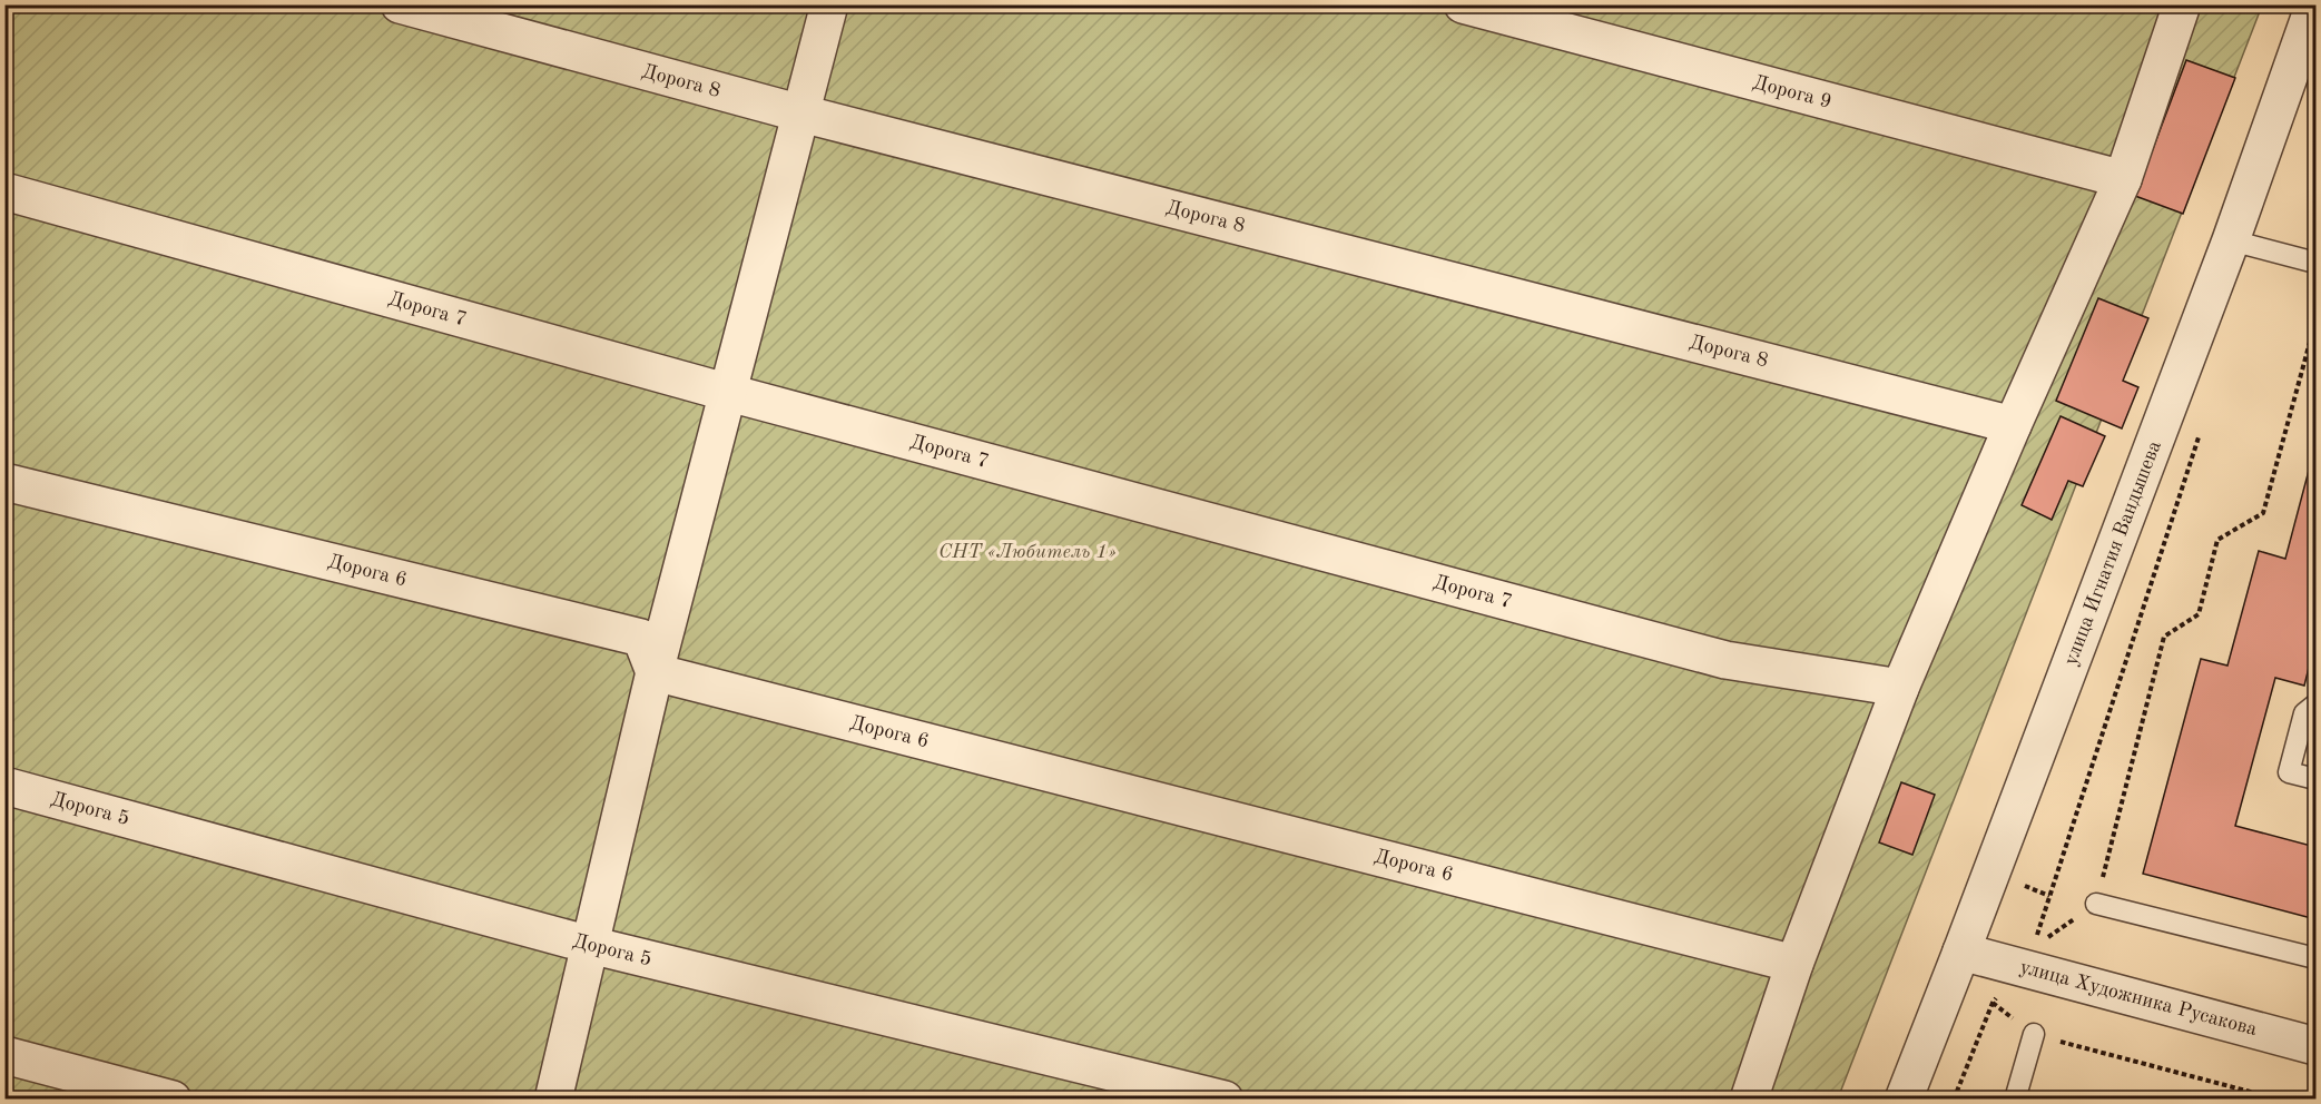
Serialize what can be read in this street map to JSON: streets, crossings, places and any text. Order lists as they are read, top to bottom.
{
  "streets": {
    "street": [
      "Дорога 8",
      "Дорога 9",
      "Дорога 7",
      "улица Игнатия Вандышева",
      "Дорога 6",
      "Дорога 5",
      "улица Художника Русакова"
    ]
  },
  "crossings": [
    ["улица Игнатия Вандышева", "улица Художника Русакова"]
  ],
  "parks": ["СНТ «Любитель 1»"]
}
